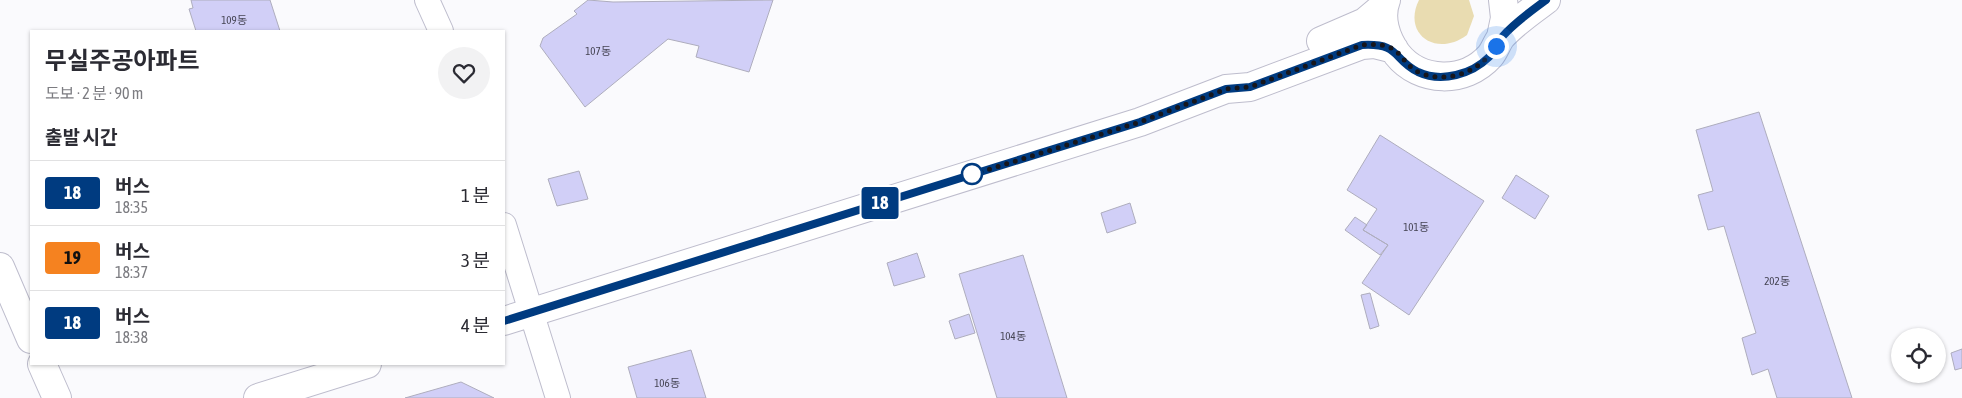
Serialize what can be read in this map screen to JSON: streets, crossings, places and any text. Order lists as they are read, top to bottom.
{
  "lines": ["bus line 18"],
  "house_numbers": [
    "109동",
    "107동",
    "101동",
    "202동",
    "104동",
    "106동"
  ],
  "page": {
    "on_map": "18",
    "heading": [
      ["무실주공아파트", "도보 · 2 분 · 90 m"],
      "출발 시간"
    ],
    "list": [
      {
        "mark": "18",
        "name": "버스",
        "note": "18:35",
        "value": "1 분"
      },
      {
        "mark": "19",
        "name": "버스",
        "note": "18:37",
        "value": "3 분"
      },
      {
        "mark": "18",
        "name": "버스",
        "note": "18:38",
        "value": "4 분"
      }
    ]
  }
}
